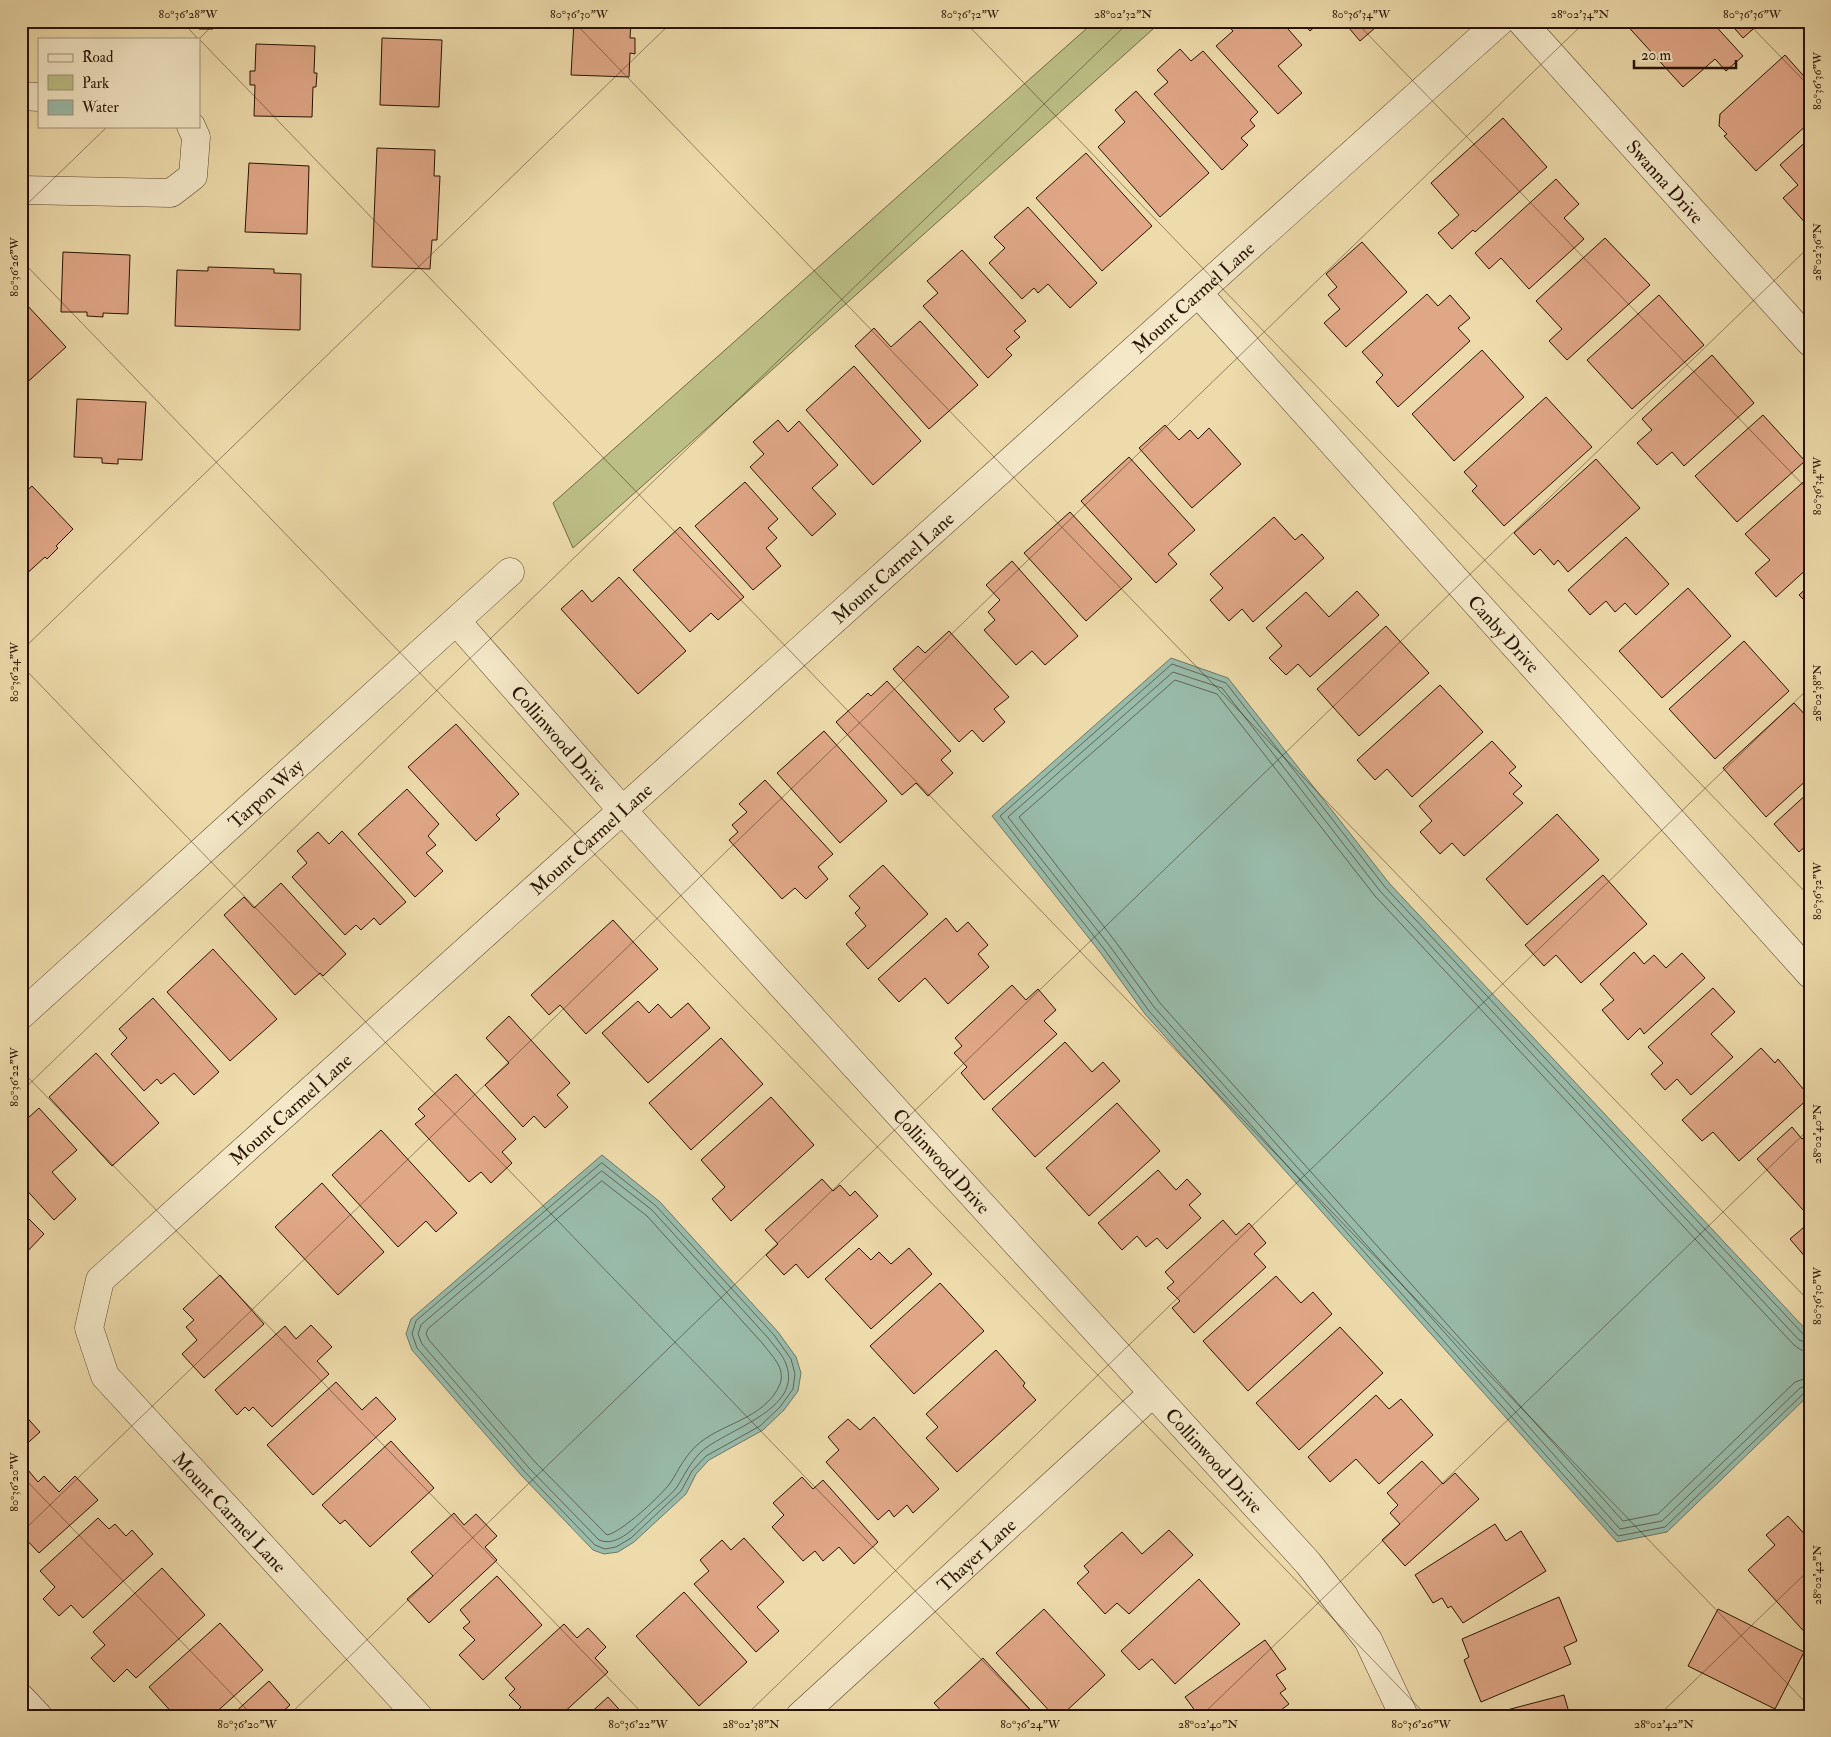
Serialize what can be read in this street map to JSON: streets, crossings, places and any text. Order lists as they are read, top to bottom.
{
  "streets": {
    "street": [
      "Swanna Drive",
      "Mount Carmel Lane",
      "Canby Drive",
      "Collinwood Drive",
      "Tarpon Way",
      "Thayer Lane"
    ]
  },
  "crossings": [
    ["Mount Carmel Lane", "Canby Drive"],
    ["Mount Carmel Lane", "Collinwood Drive"],
    ["Collinwood Drive", "Tarpon Way"],
    ["Collinwood Drive", "Thayer Lane"]
  ],
  "legend": ["Road", "Park", "Water"],
  "scale_bar": "20 m",
  "coordinates": [
    "80°36'28\"W",
    "80°36'30\"W",
    "80°36'32\"W",
    "28°02'32\"N",
    "80°36'34\"W",
    "28°02'34\"N",
    "80°36'36\"W",
    "28°02'36\"N",
    "80°36'26\"W",
    "80°36'24\"W",
    "28°02'38\"N",
    "80°36'22\"W",
    "28°02'40\"N",
    "80°36'20\"W",
    "28°02'42\"N"
  ]
}
